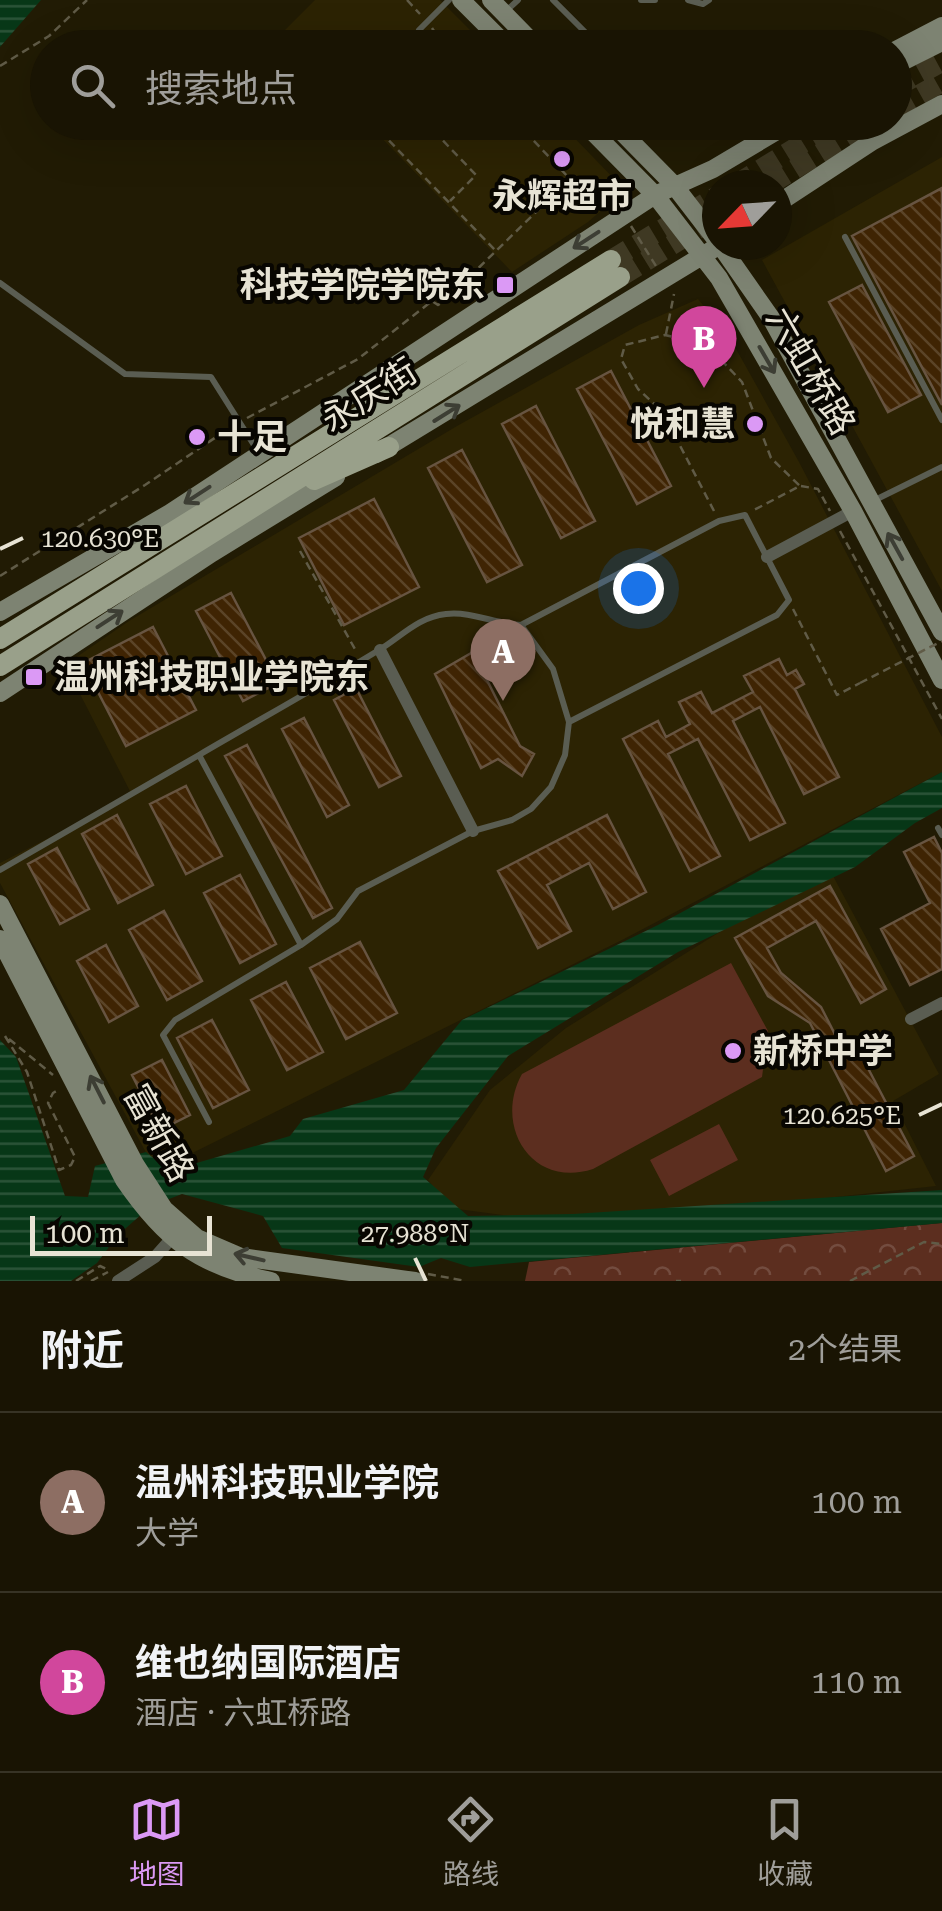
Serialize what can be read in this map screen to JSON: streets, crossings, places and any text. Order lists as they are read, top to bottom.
{
  "streets": {
    "main road": ["六虹桥路", "永庆街", "富新路"]
  },
  "places": {
    "other": [
      "永辉超市",
      "悦和慧",
      "十足",
      "新桥中学"
    ],
    "transit": ["科技学院学院东", "温州科技职业学院东"]
  },
  "scale_bar": "100 m",
  "north": "bottom left",
  "page": {
    "search": "搜索地点",
    "pins": ["B", "A"],
    "scale": "100 m",
    "heading": ["附近", "2个结果"],
    "list": [
      {
        "mark": "A",
        "name": "温州科技职业学院",
        "note": "大学",
        "value": "100 m"
      },
      {
        "mark": "B",
        "name": "维也纳国际酒店",
        "note": "酒店 · 六虹桥路",
        "value": "110 m"
      }
    ],
    "nav": ["地图", "路线", "收藏"]
  },
  "coordinates": ["120.630°E", "120.625°E", "27.988°N"]
}
